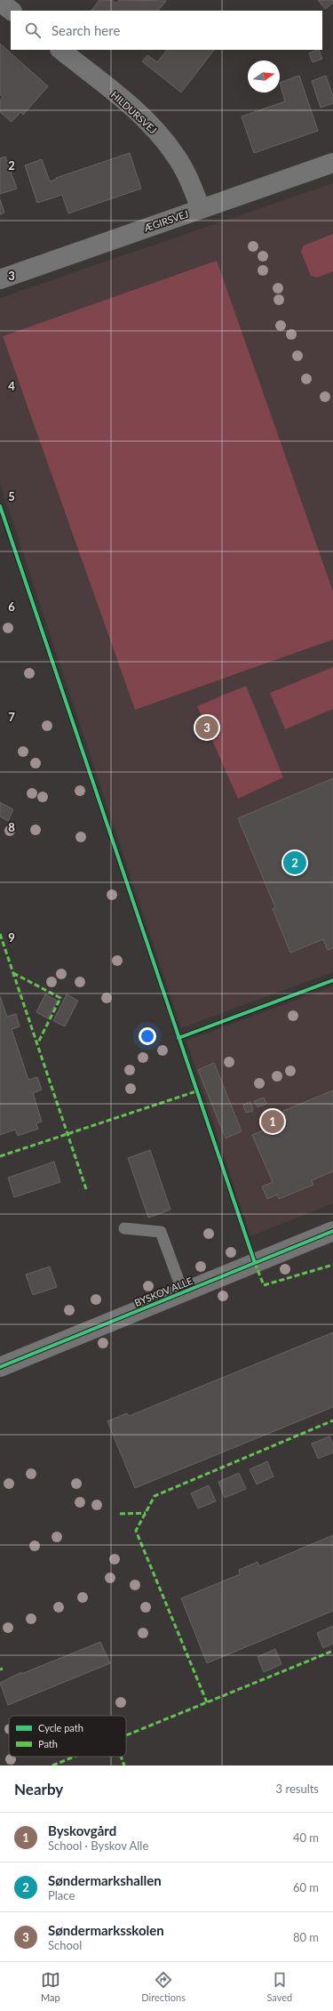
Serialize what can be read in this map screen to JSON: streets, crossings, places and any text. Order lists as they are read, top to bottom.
{
  "streets": {
    "street": ["HILDURSVEJ", "ÆGIRSVEJ", "BYSKOV ALLE"]
  },
  "crossings": [
    ["HILDURSVEJ", "ÆGIRSVEJ"]
  ],
  "legend": ["Cycle path", "Path"],
  "north": "right",
  "page": {
    "search": "Search here",
    "pins": ["3", "2", "1"],
    "heading": ["Nearby", "3 results"],
    "list": [
      {
        "mark": "1",
        "name": "Byskovgård",
        "note": "School · Byskov Alle",
        "value": "40 m"
      },
      {
        "mark": "2",
        "name": "Søndermarkshallen",
        "note": "Place",
        "value": "60 m"
      },
      {
        "mark": "3",
        "name": "Søndermarksskolen",
        "note": "School",
        "value": "80 m"
      }
    ],
    "nav": ["Map", "Directions", "Saved"]
  },
  "grid": {
    "rows": [
      "2",
      "3",
      "4",
      "5",
      "6",
      "7",
      "8",
      "9"
    ]
  }
}
